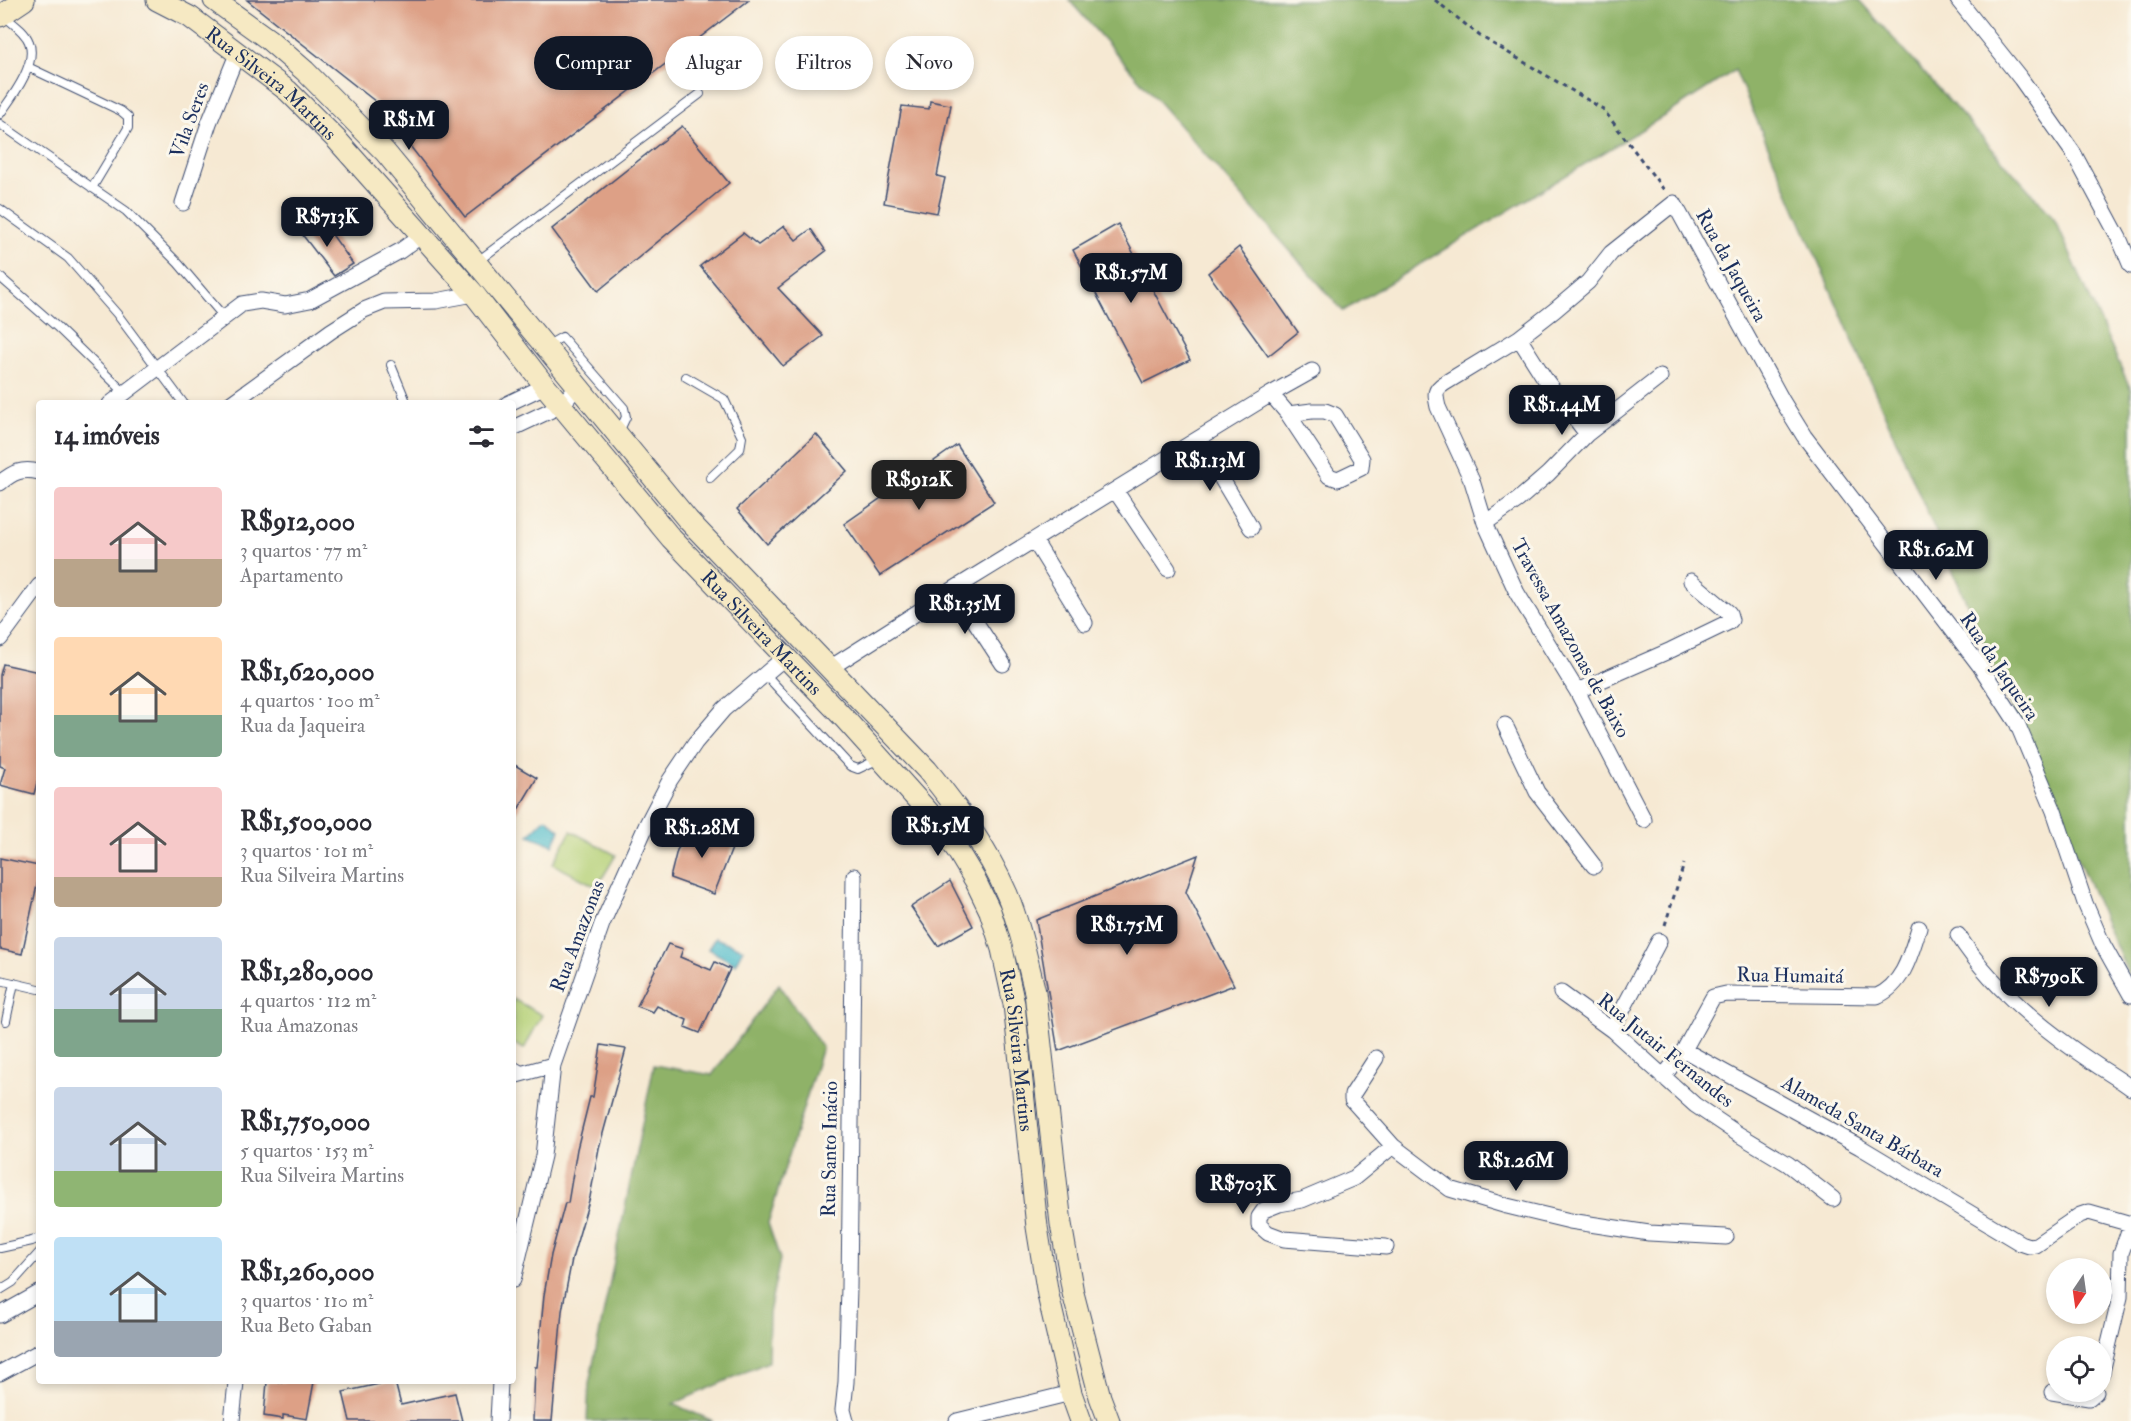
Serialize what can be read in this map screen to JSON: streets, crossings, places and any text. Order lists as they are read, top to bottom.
{
  "streets": {
    "main road": ["Rua Silveira Martins"],
    "street": [
      "Vila Seres",
      "Rua da Jaqueira",
      "Travessa Amazonas de Baixo",
      "Rua Amazonas",
      "Rua Humaitá",
      "Rua Jutair Fernandes",
      "Alameda Santa Bárbara",
      "Rua Santo Inácio"
    ]
  },
  "crossings": [
    ["Rua Silveira Martins", "Vila Seres"],
    ["Rua Silveira Martins", "Rua Amazonas"],
    ["Rua da Jaqueira", "Travessa Amazonas de Baixo"],
    ["Rua Humaitá", "Rua Jutair Fernandes"],
    ["Rua Humaitá", "Alameda Santa Bárbara"]
  ],
  "north": "bottom",
  "page": {
    "chip": [
      "Comprar",
      "Alugar",
      "Filtros",
      "Novo"
    ],
    "price": [
      "R$1M",
      "R$713K",
      "R$1.57M",
      "R$1.44M",
      "R$1.13M",
      "R$912K",
      "R$1.62M",
      "R$1.35M",
      "R$1.5M",
      "R$1.28M",
      "R$1.75M",
      "R$790K",
      "R$1.26M",
      "R$703K"
    ],
    "heading": "14 imóveis",
    "list": [
      {
        "name": "R$912,000",
        "note": "3 quartos · 77 m² · Apartamento"
      },
      {
        "name": "R$1,620,000",
        "note": "4 quartos · 100 m² · Rua da Jaqueira"
      },
      {
        "name": "R$1,500,000",
        "note": "3 quartos · 101 m² · Rua Silveira Martins"
      },
      {
        "name": "R$1,280,000",
        "note": "4 quartos · 112 m² · Rua Amazonas"
      },
      {
        "name": "R$1,750,000",
        "note": "5 quartos · 153 m² · Rua Silveira Martins"
      },
      {
        "name": "R$1,260,000",
        "note": "3 quartos · 110 m² · Rua Beto Gaban"
      }
    ]
  }
}
